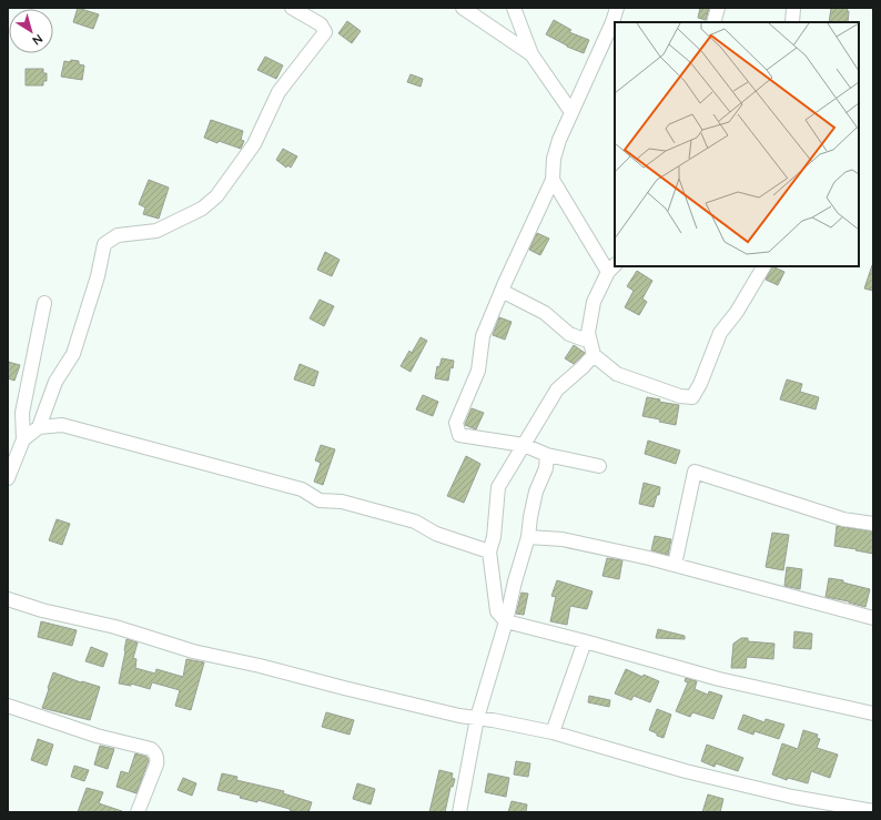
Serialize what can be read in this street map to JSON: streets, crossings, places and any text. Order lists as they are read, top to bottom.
{
  "north": "bottom right"
}
